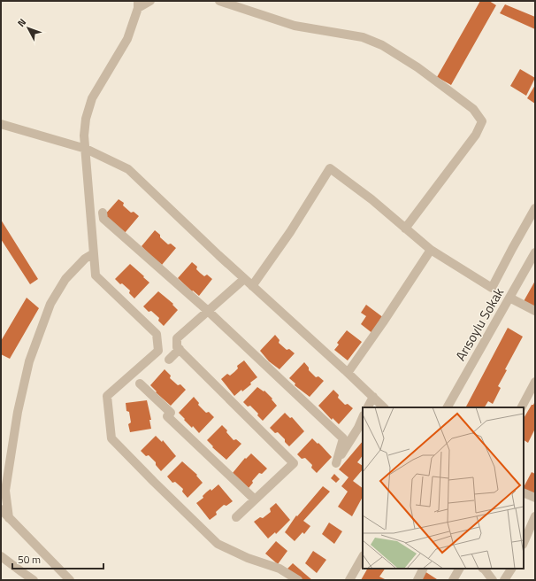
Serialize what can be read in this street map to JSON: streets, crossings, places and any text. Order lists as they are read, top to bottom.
{
  "streets": {
    "street": ["Arısoylu Sokak"]
  },
  "scale_bar": "50 m",
  "north": "top left"
}
